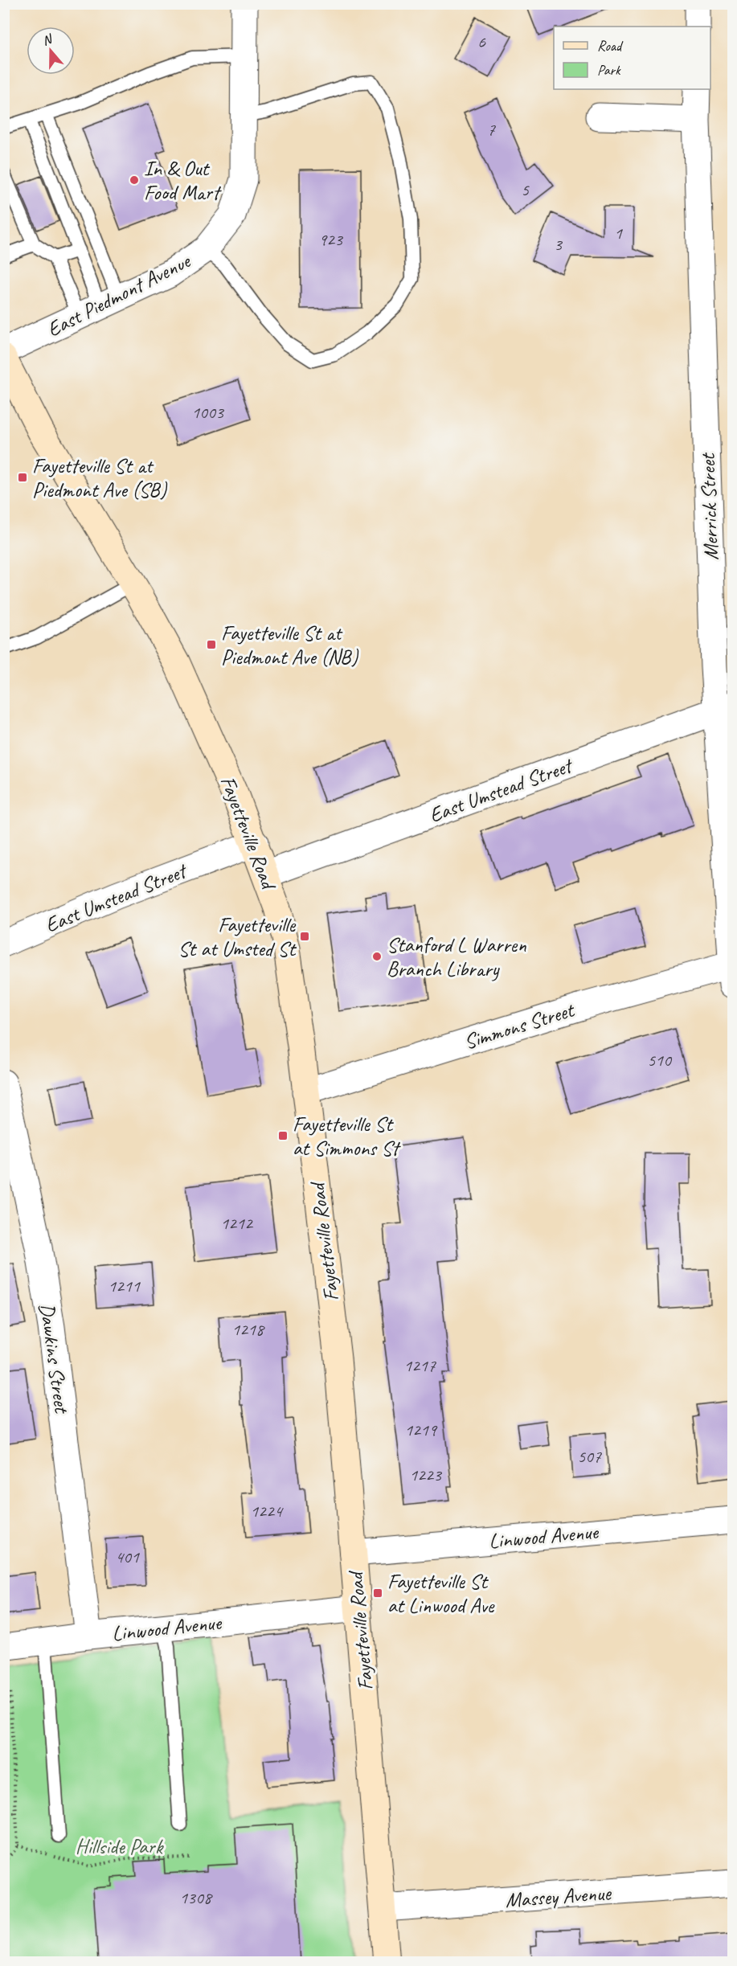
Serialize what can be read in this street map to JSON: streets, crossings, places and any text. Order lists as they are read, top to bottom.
{
  "streets": {
    "main road": ["Fayetteville Road"],
    "street": [
      "East Piedmont Avenue",
      "Merrick Street",
      "East Umstead Street",
      "Simmons Street",
      "Dawkins Street",
      "Linwood Avenue",
      "Massey Avenue"
    ]
  },
  "crossings": [
    ["Merrick Street", "East Umstead Street"],
    ["Merrick Street", "Simmons Street"],
    ["East Umstead Street", "Fayetteville Road"],
    ["Fayetteville Road", "Simmons Street"],
    ["Fayetteville Road", "Linwood Avenue"],
    ["Fayetteville Road", "Massey Avenue"],
    ["Dawkins Street", "Linwood Avenue"]
  ],
  "parks": ["Hillside Park"],
  "places": {
    "other": ["In & Out Food Mart", "Stanford L Warren Branch Library"],
    "transit": [
      "Fayetteville St at Piedmont Ave (SB)",
      "Fayetteville St at Piedmont Ave (NB)",
      "Fayetteville St at Umsted St",
      "Fayetteville St at Simmons St",
      "Fayetteville St at Linwood Ave"
    ]
  },
  "house_numbers": [
    "6",
    "7",
    "5",
    "1",
    "923",
    "3",
    "1003",
    "510",
    "1212",
    "1211",
    "1218",
    "1217",
    "1219",
    "507",
    "1223",
    "1224",
    "401",
    "1308"
  ],
  "legend": ["Road", "Park"],
  "north": "top"
}
